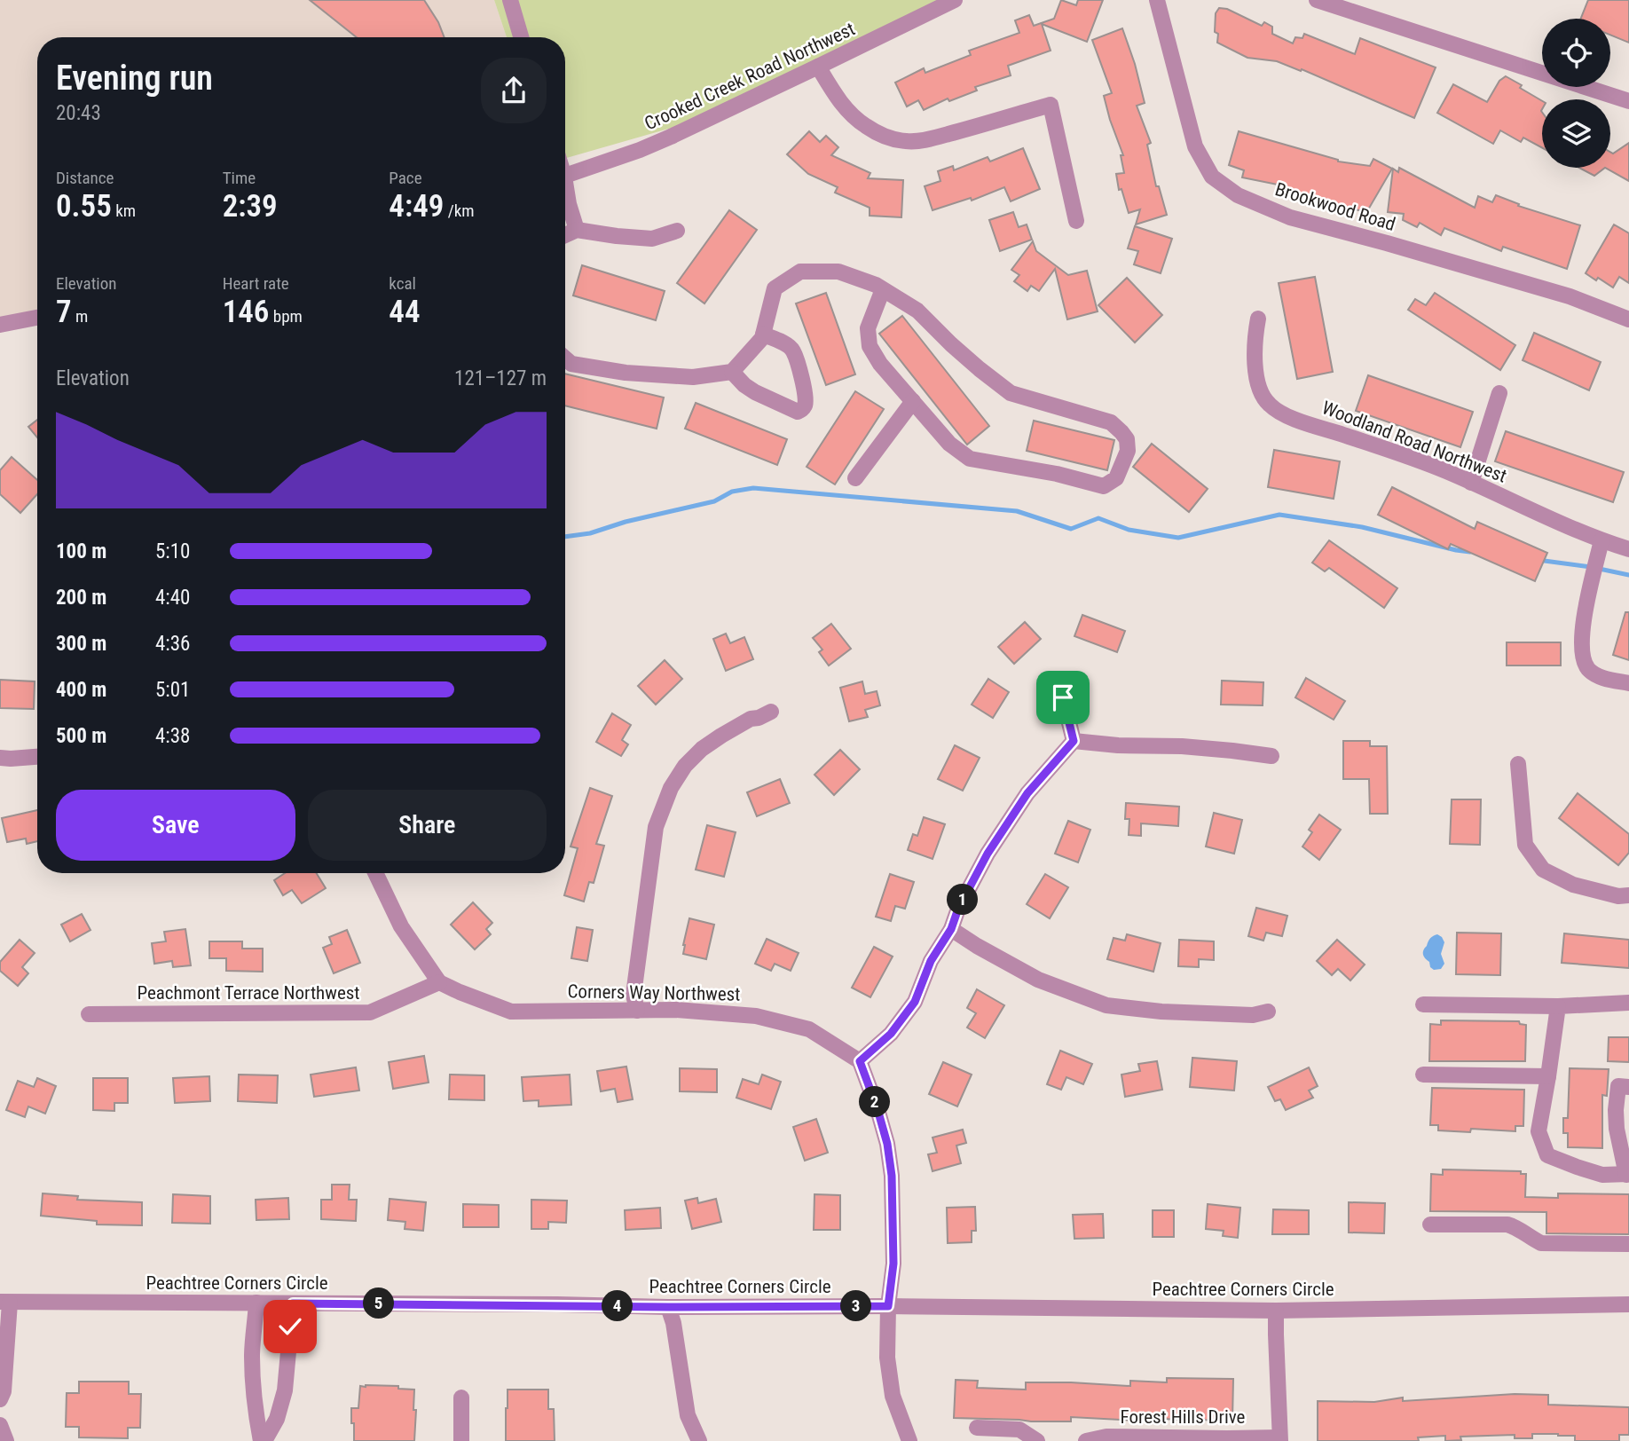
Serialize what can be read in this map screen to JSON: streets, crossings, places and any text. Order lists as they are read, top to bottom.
{
  "streets": {
    "street": [
      "Crooked Creek Road Northwest",
      "Brookwood Road",
      "Woodland Road Northwest",
      "Peachmont Terrace Northwest",
      "Corners Way Northwest",
      "Peachtree Corners Circle",
      "Forest Hills Drive"
    ]
  },
  "crossings": [
    ["Peachmont Terrace Northwest", "Corners Way Northwest"]
  ],
  "page": {
    "heading": ["Evening run", "20:43"],
    "stats": [
      ["Distance", "0.55 km"],
      ["Time", "2:39"],
      ["Pace", "4:49 /km"],
      ["Elevation", "7 m"],
      ["Heart rate", "146 bpm"],
      ["kcal", "44"]
    ],
    "chart": ["Elevation", "121–127 m"],
    "list": [
      {
        "name": "100 m",
        "note": "5:10"
      },
      {
        "name": "200 m",
        "note": "4:40"
      },
      {
        "name": "300 m",
        "note": "4:36"
      },
      {
        "name": "400 m",
        "note": "5:01"
      },
      {
        "name": "500 m",
        "note": "4:38"
      }
    ],
    "buttons": ["Save", "Share"],
    "pins": [
      "1",
      "2",
      "5",
      "3",
      "4"
    ]
  }
}
